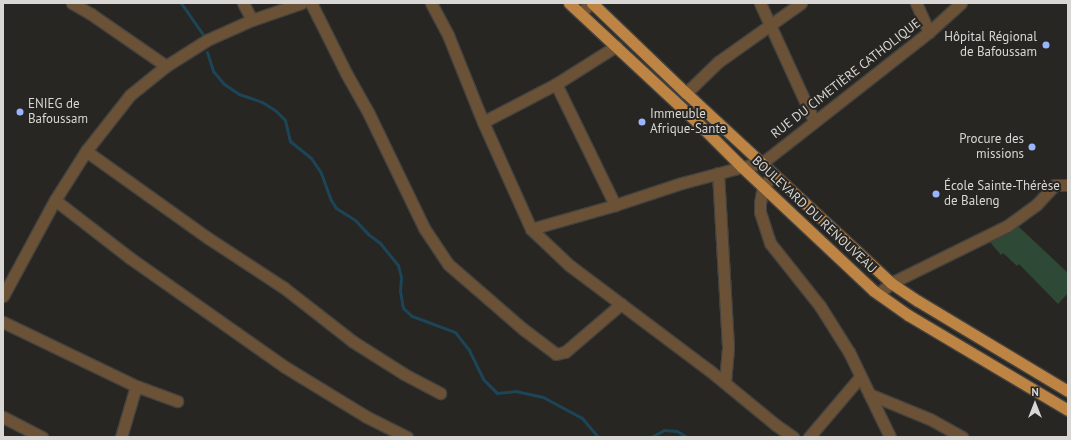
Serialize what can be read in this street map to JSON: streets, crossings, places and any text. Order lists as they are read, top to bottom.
{
  "streets": {
    "highway": ["BOULEVARD DU RENOUVEAU"],
    "street": ["RUE DU CIMETIÈRE CATHOLIQUE"]
  },
  "crossings": [
    ["RUE DU CIMETIÈRE CATHOLIQUE", "BOULEVARD DU RENOUVEAU"]
  ],
  "places": [
    "Hôpital Régional de Bafoussam",
    "ENIEG de Bafoussam",
    "Immeuble Afrique-Sante",
    "Procure des missions",
    "École Sainte-Thérèse de Baleng"
  ],
  "north": "top"
}
